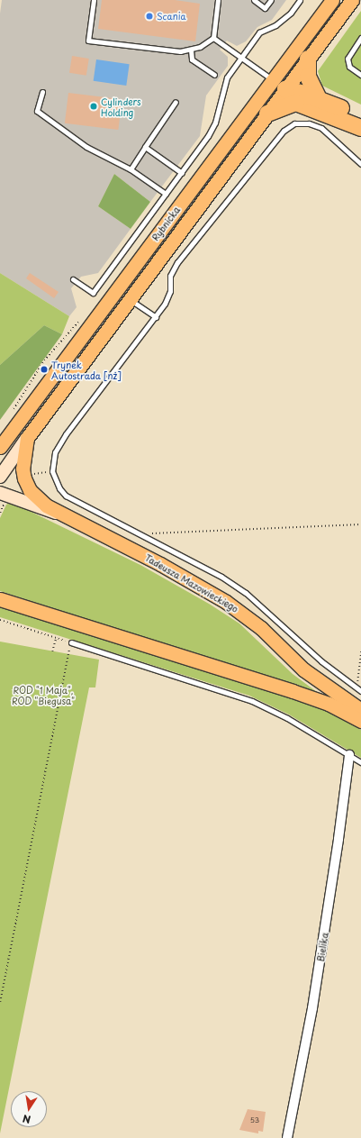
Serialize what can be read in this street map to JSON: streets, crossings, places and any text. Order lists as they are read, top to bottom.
{
  "streets": {
    "main road": ["Rybnicka", "Tadeusza Mazowieckiego"],
    "street": ["Bielika"]
  },
  "parks": ["ROD \"1 Maja\", ROD \"Biegusa\""],
  "places": ["Scania", "Cylinders Holding", "Trynek Autostrada [nż]"],
  "house_numbers": ["53"],
  "north": "bottom"
}
